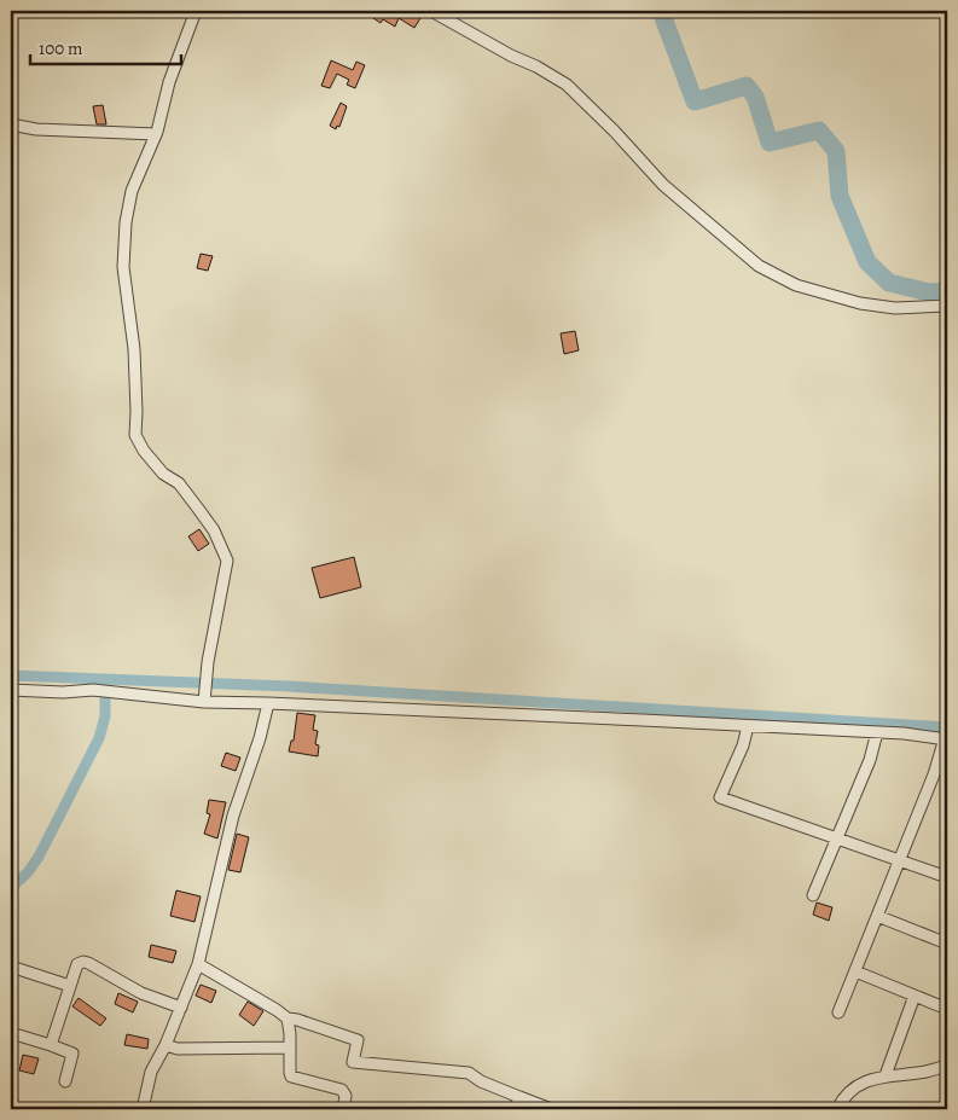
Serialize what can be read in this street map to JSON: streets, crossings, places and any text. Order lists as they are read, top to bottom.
{
  "scale_bar": "100 m"
}
